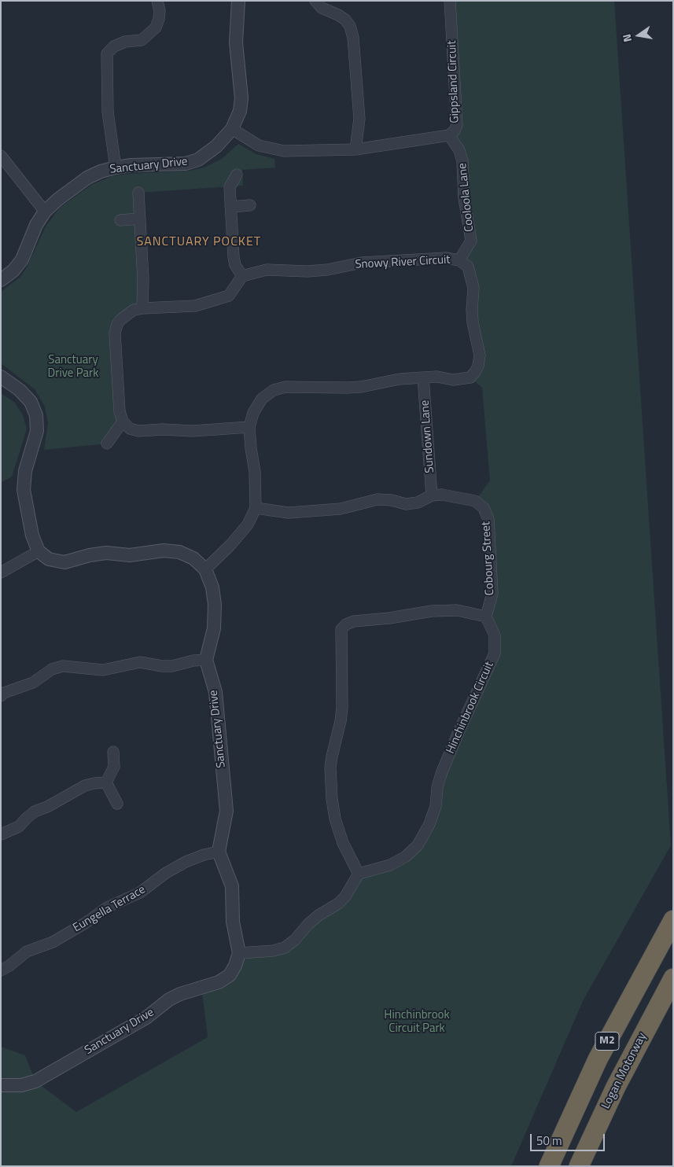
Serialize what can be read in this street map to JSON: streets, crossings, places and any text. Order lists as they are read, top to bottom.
{
  "streets": {
    "highway": ["M2", "Logan Motorway"],
    "street": [
      "Gippsland Circuit",
      "Sanctuary Drive",
      "Cooloola Lane",
      "Snowy River Circuit",
      "Sundown Lane",
      "Cobourg Street",
      "Hinchinbrook Circuit",
      "Eungella Terrace"
    ]
  },
  "crossings": [
    ["Gippsland Circuit", "Sanctuary Drive"],
    ["Gippsland Circuit", "Cooloola Lane"],
    ["Sanctuary Drive", "Eungella Terrace"],
    ["Cooloola Lane", "Snowy River Circuit"],
    ["Snowy River Circuit", "Sundown Lane"],
    ["Snowy River Circuit", "Cobourg Street"],
    ["Sundown Lane", "Cobourg Street"],
    ["Cobourg Street", "Hinchinbrook Circuit"]
  ],
  "districts": ["SANCTUARY POCKET"],
  "parks": ["Sanctuary Drive Park", "Hinchinbrook Circuit Park"],
  "scale_bar": "50 m",
  "north": "left"
}
